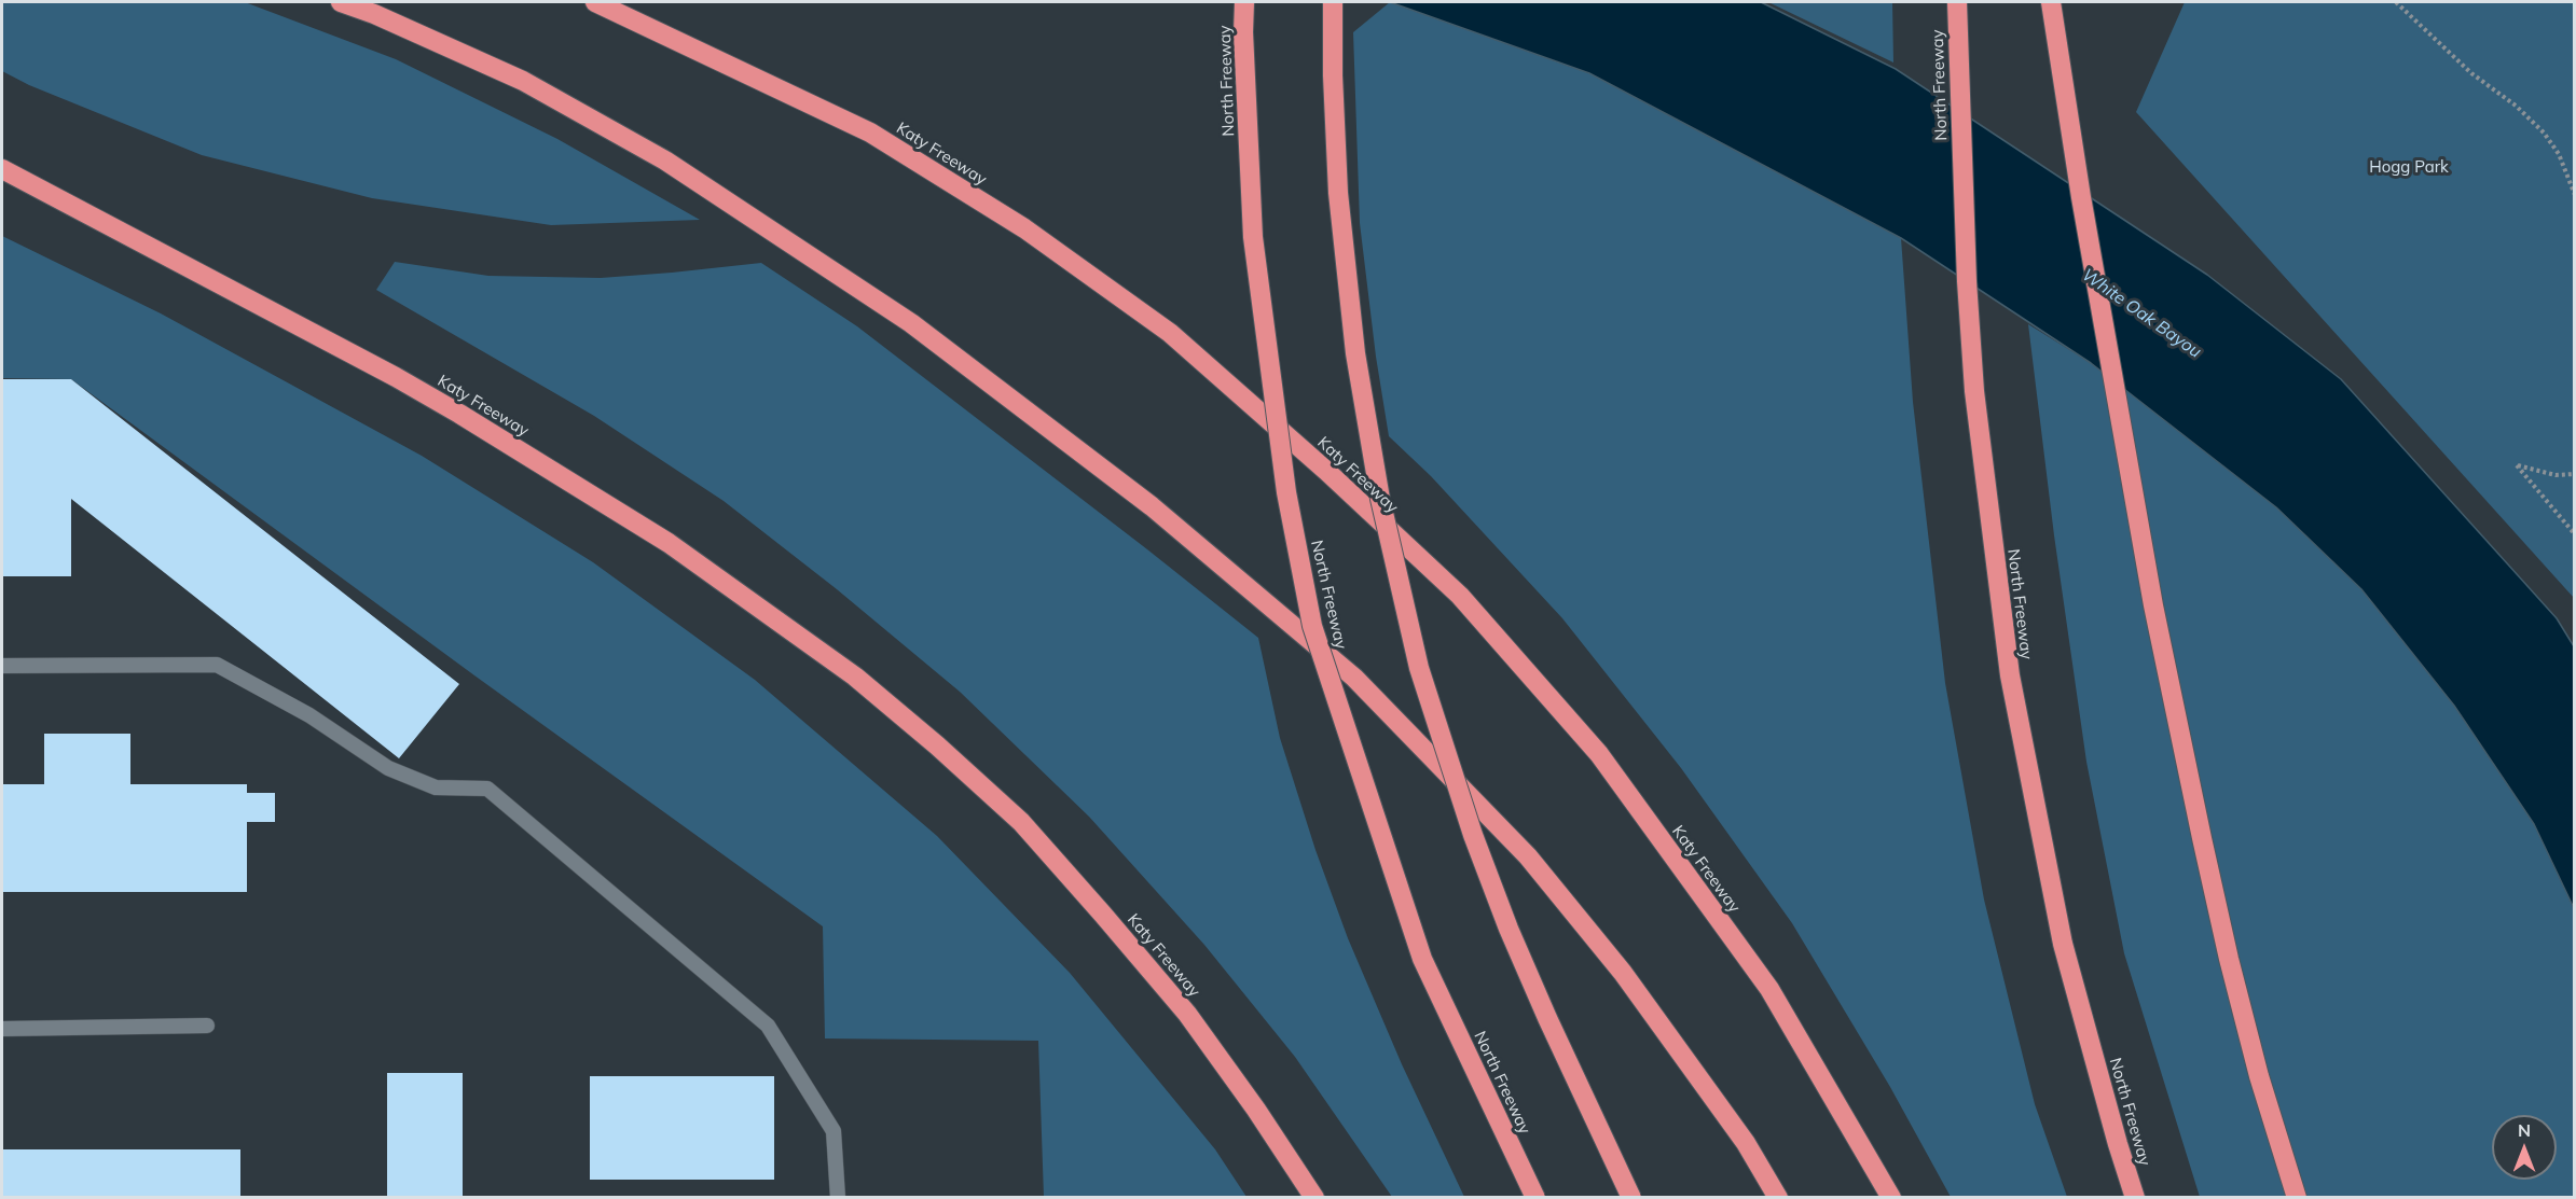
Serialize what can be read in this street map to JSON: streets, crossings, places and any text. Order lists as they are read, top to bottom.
{
  "streets": {
    "highway": ["North Freeway", "Katy Freeway"]
  },
  "water": ["White Oak Bayou"],
  "parks": ["Hogg Park"],
  "north": "top"
}
